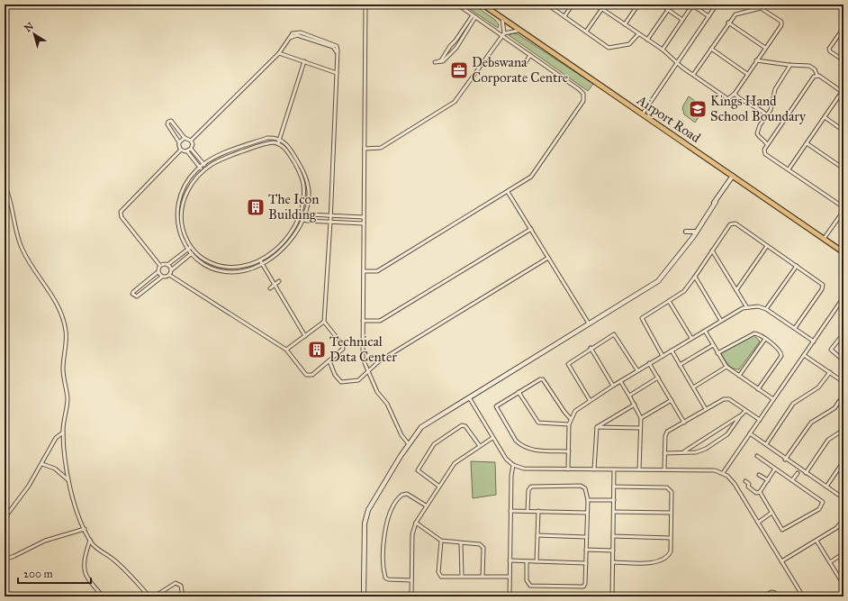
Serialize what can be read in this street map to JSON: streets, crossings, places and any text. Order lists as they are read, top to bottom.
{
  "streets": {
    "main road": ["Airport Road"]
  },
  "places": {
    "office": ["Debswana Corporate Centre"],
    "school or university": ["Kings Hand School Boundary"],
    "building": ["The Icon Building", "Technical Data Center"]
  },
  "scale_bar": "200 m",
  "north": "top left"
}
